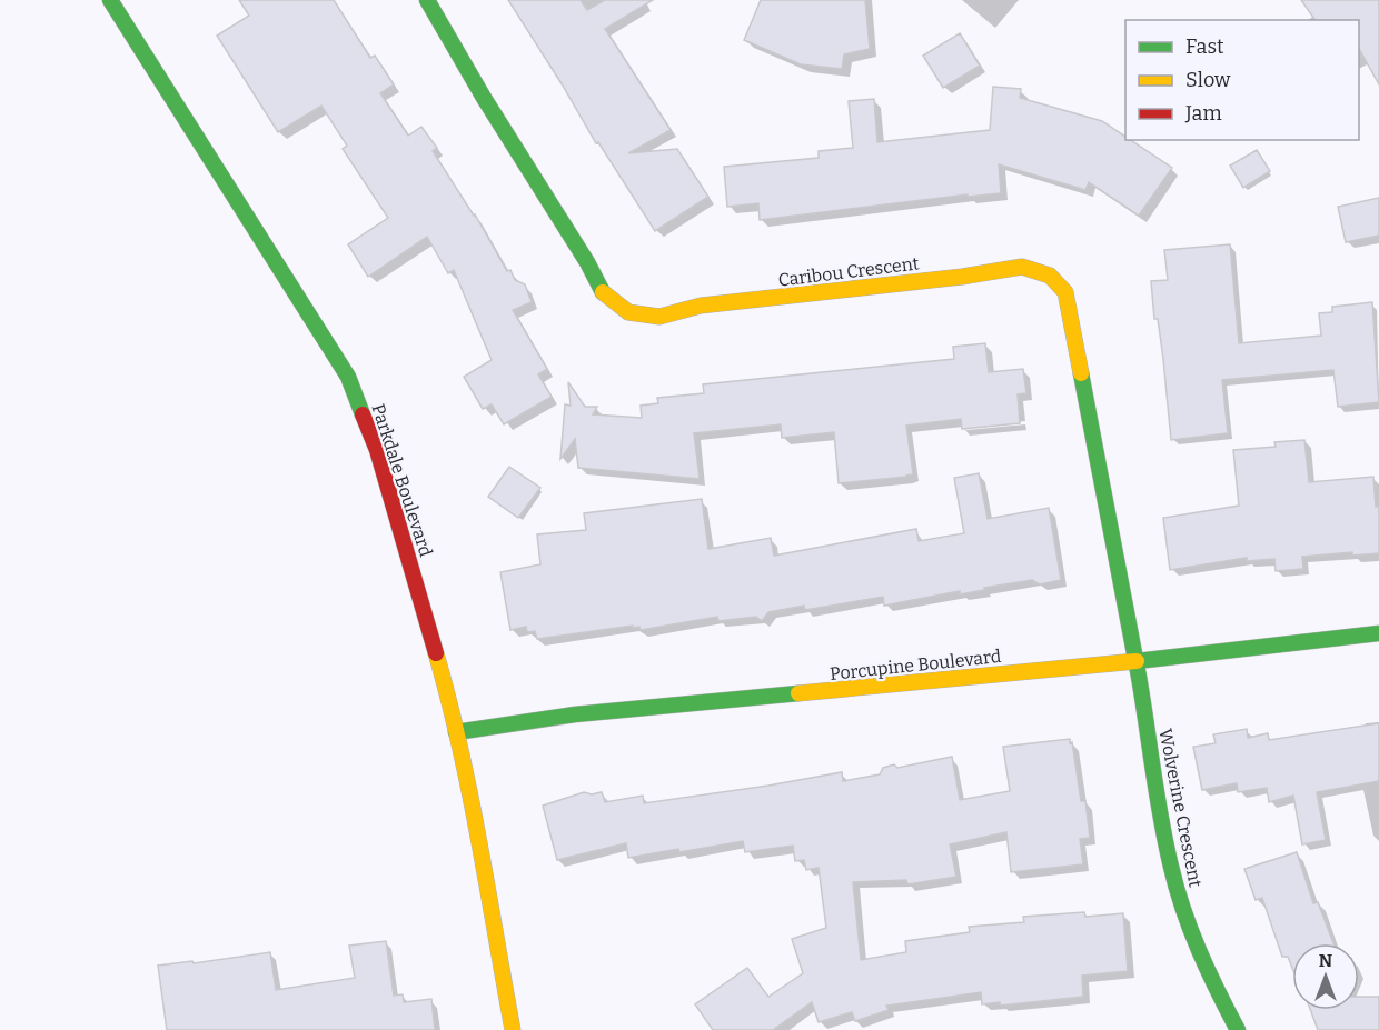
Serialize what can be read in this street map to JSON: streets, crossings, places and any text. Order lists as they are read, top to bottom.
{
  "streets": {
    "street": [
      "Caribou Crescent",
      "Parkdale Boulevard",
      "Porcupine Boulevard",
      "Wolverine Crescent"
    ]
  },
  "crossings": [
    ["Caribou Crescent", "Porcupine Boulevard"],
    ["Caribou Crescent", "Wolverine Crescent"],
    ["Parkdale Boulevard", "Porcupine Boulevard"],
    ["Porcupine Boulevard", "Wolverine Crescent"]
  ],
  "legend": ["Fast", "Slow", "Jam"],
  "north": "top"
}
